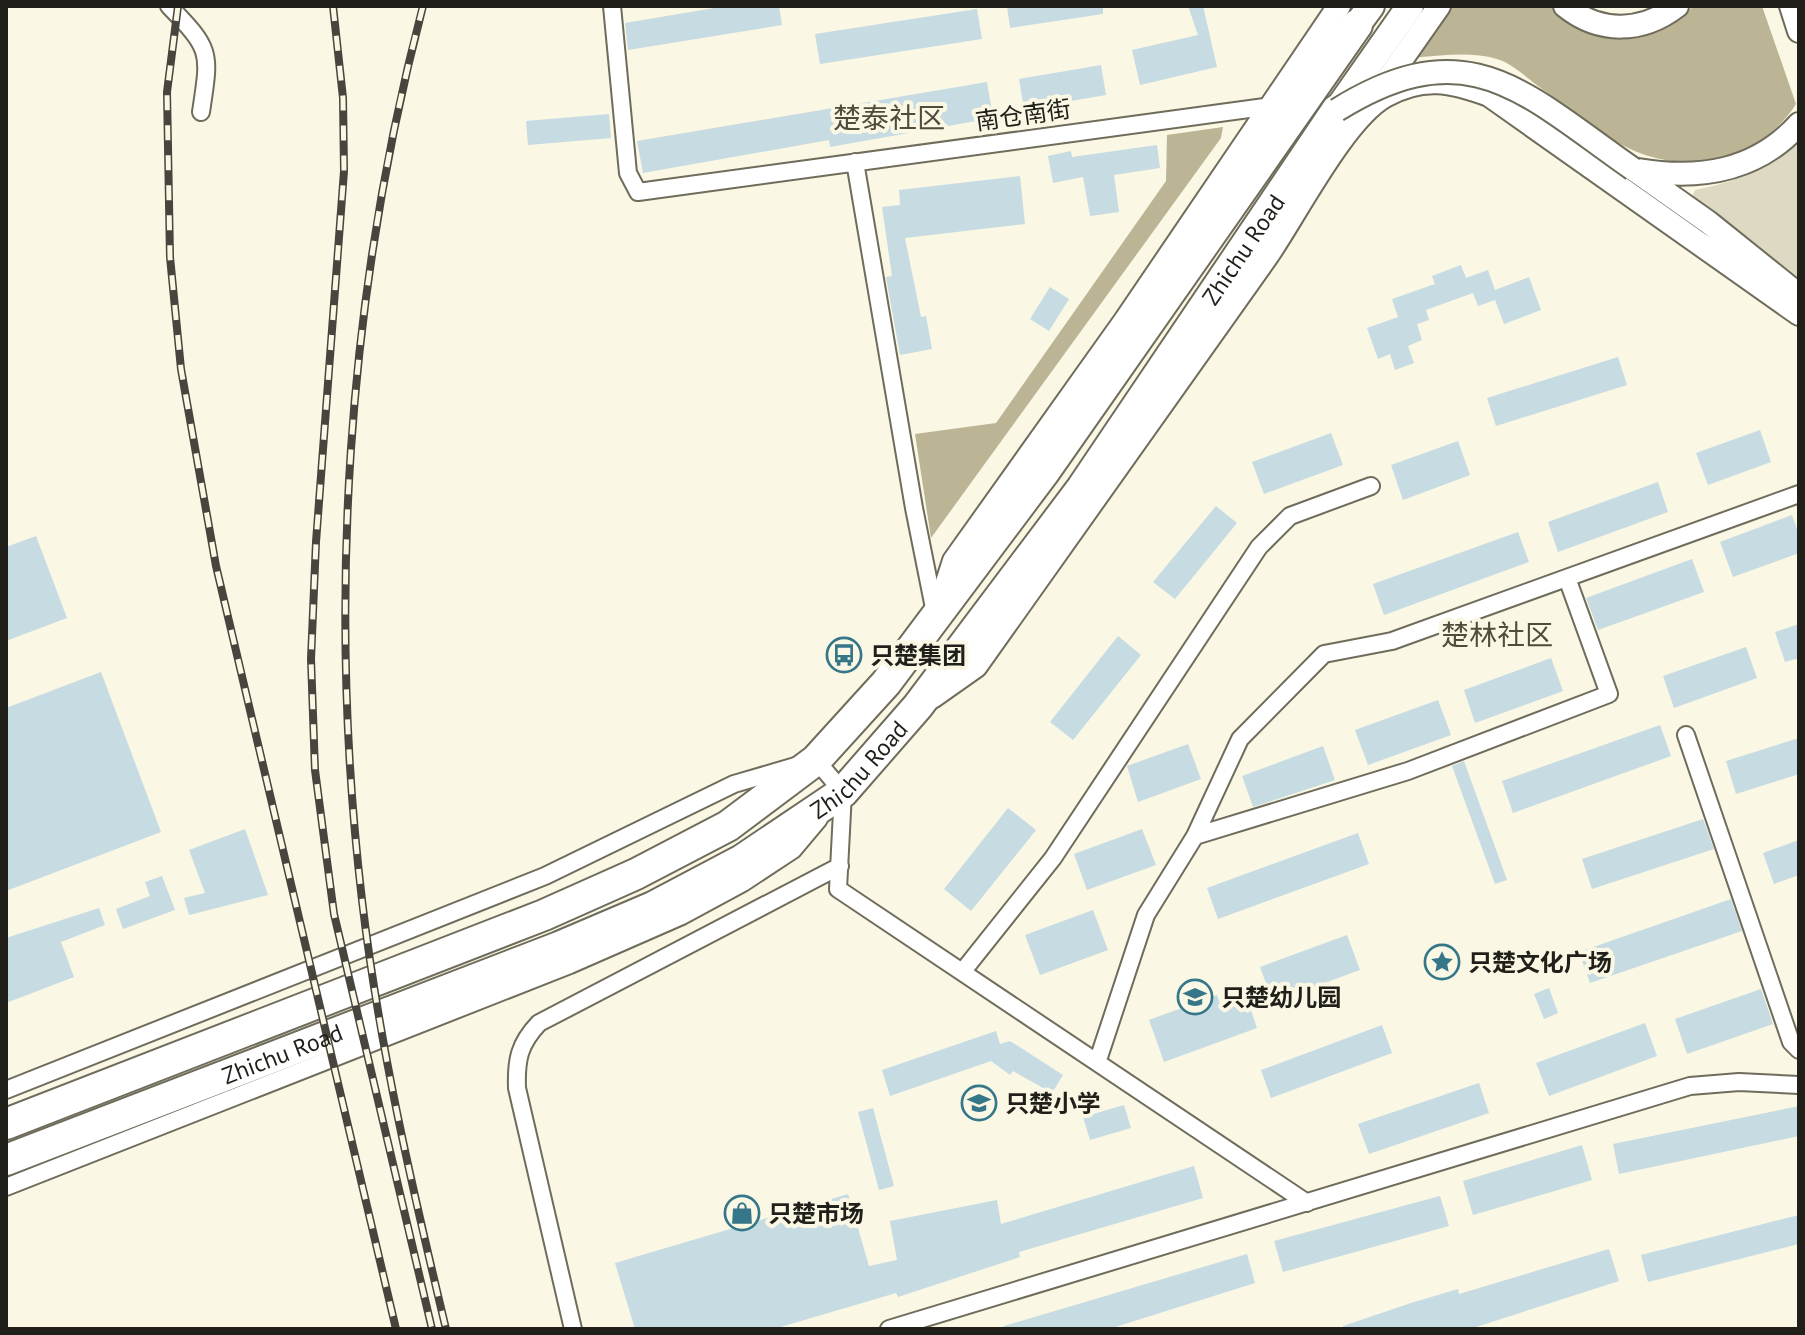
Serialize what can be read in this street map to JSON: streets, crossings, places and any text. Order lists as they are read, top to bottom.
{
  "streets": {
    "highway": ["Zhichu Road"],
    "street": ["南仓南街"]
  },
  "districts": ["楚泰社区", "楚林社区"],
  "places": {
    "bus stop": ["只楚集团"],
    "place": ["只楚文化广场"],
    "school or university": ["只楚幼儿园", "只楚小学"],
    "shop": ["只楚市场"]
  }
}
